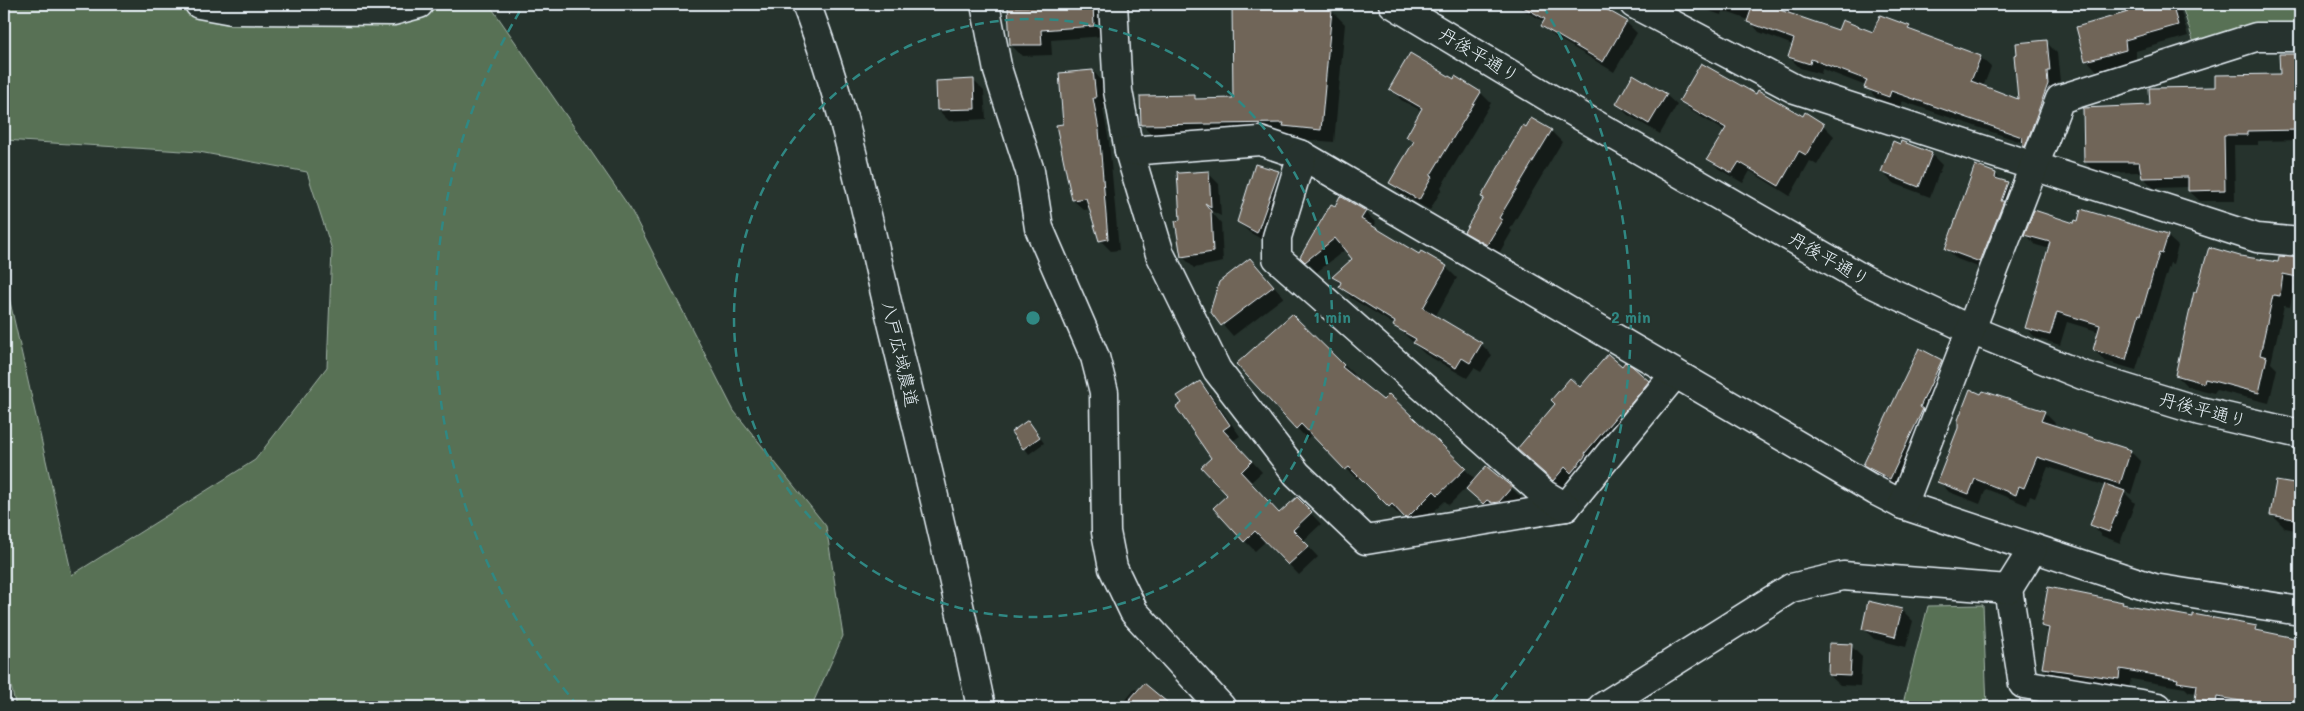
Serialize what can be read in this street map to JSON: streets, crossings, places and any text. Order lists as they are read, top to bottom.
{
  "streets": {
    "street": ["丹後平通り", "八戸広域農道"]
  },
  "rings": ["1 min", "2 min"]
}
